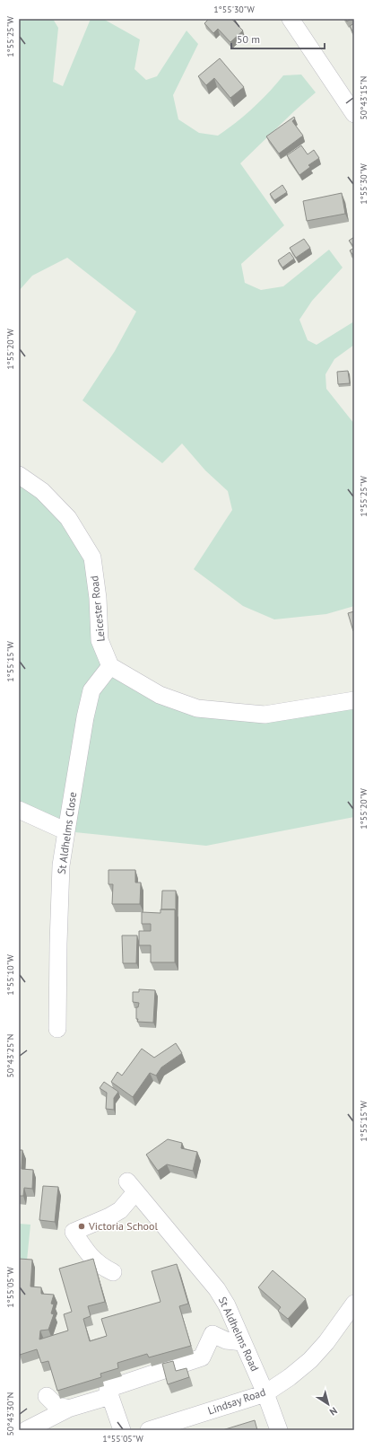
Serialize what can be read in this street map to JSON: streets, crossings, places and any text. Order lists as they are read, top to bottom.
{
  "streets": {
    "street": [
      "Leicester Road",
      "St Aldhelms Close",
      "St Aldhelms Road",
      "Lindsay Road"
    ]
  },
  "crossings": [
    ["Leicester Road", "St Aldhelms Close"],
    ["St Aldhelms Road", "Lindsay Road"]
  ],
  "places": ["Victoria School"],
  "scale_bar": "50 m",
  "north": "bottom right",
  "coordinates": [
    "1°55'30\"W",
    "1°55'25\"W",
    "50°43'15\"N",
    "1°55'20\"W",
    "1°55'15\"W",
    "1°55'10\"W",
    "50°43'25\"N",
    "1°55'05\"W",
    "50°43'30\"N"
  ]
}
